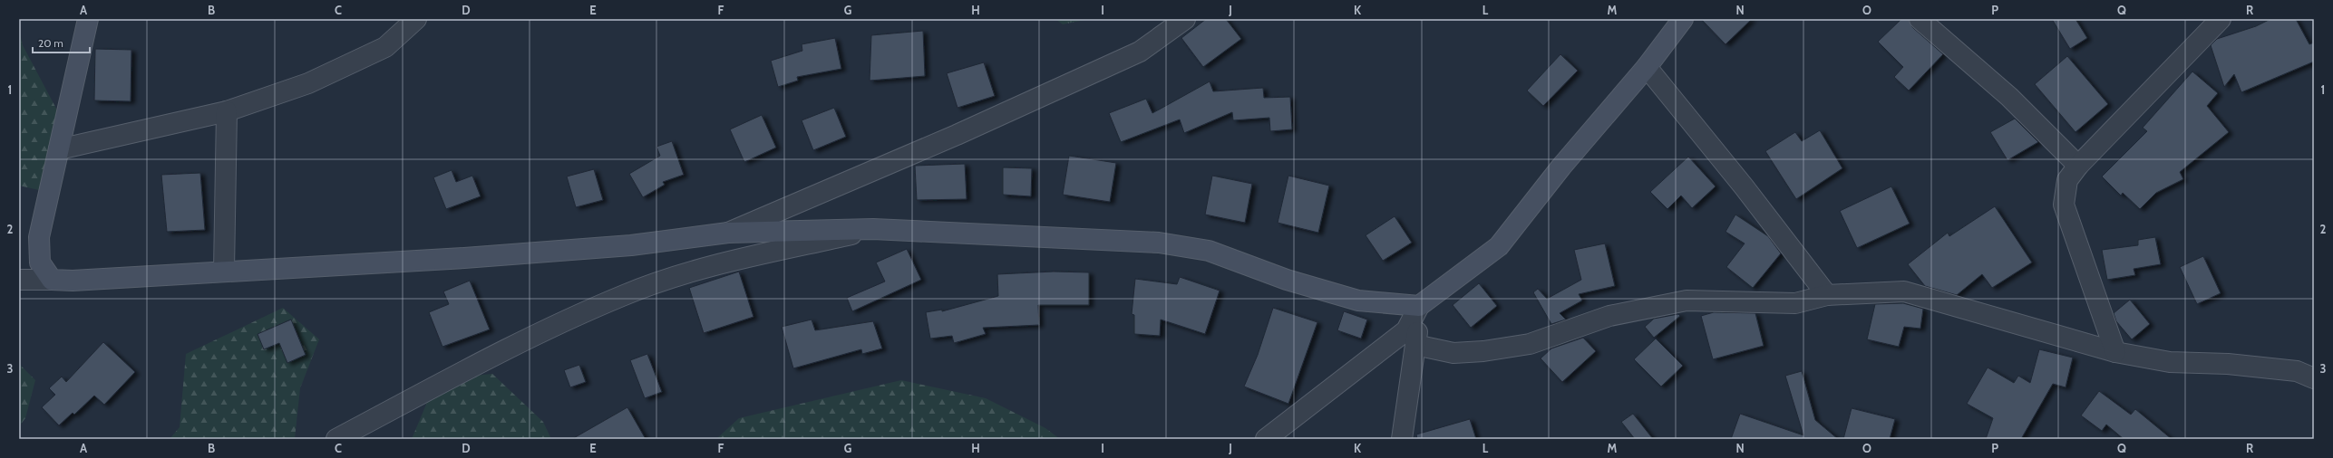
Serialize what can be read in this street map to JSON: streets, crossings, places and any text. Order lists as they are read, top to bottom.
{
  "scale_bar": "20 m",
  "grid": {
    "columns": [
      "A",
      "B",
      "C",
      "D",
      "E",
      "F",
      "G",
      "H",
      "I",
      "J",
      "K",
      "L",
      "M",
      "N",
      "O",
      "P",
      "Q",
      "R"
    ],
    "rows": ["1", "2", "3"]
  }
}
